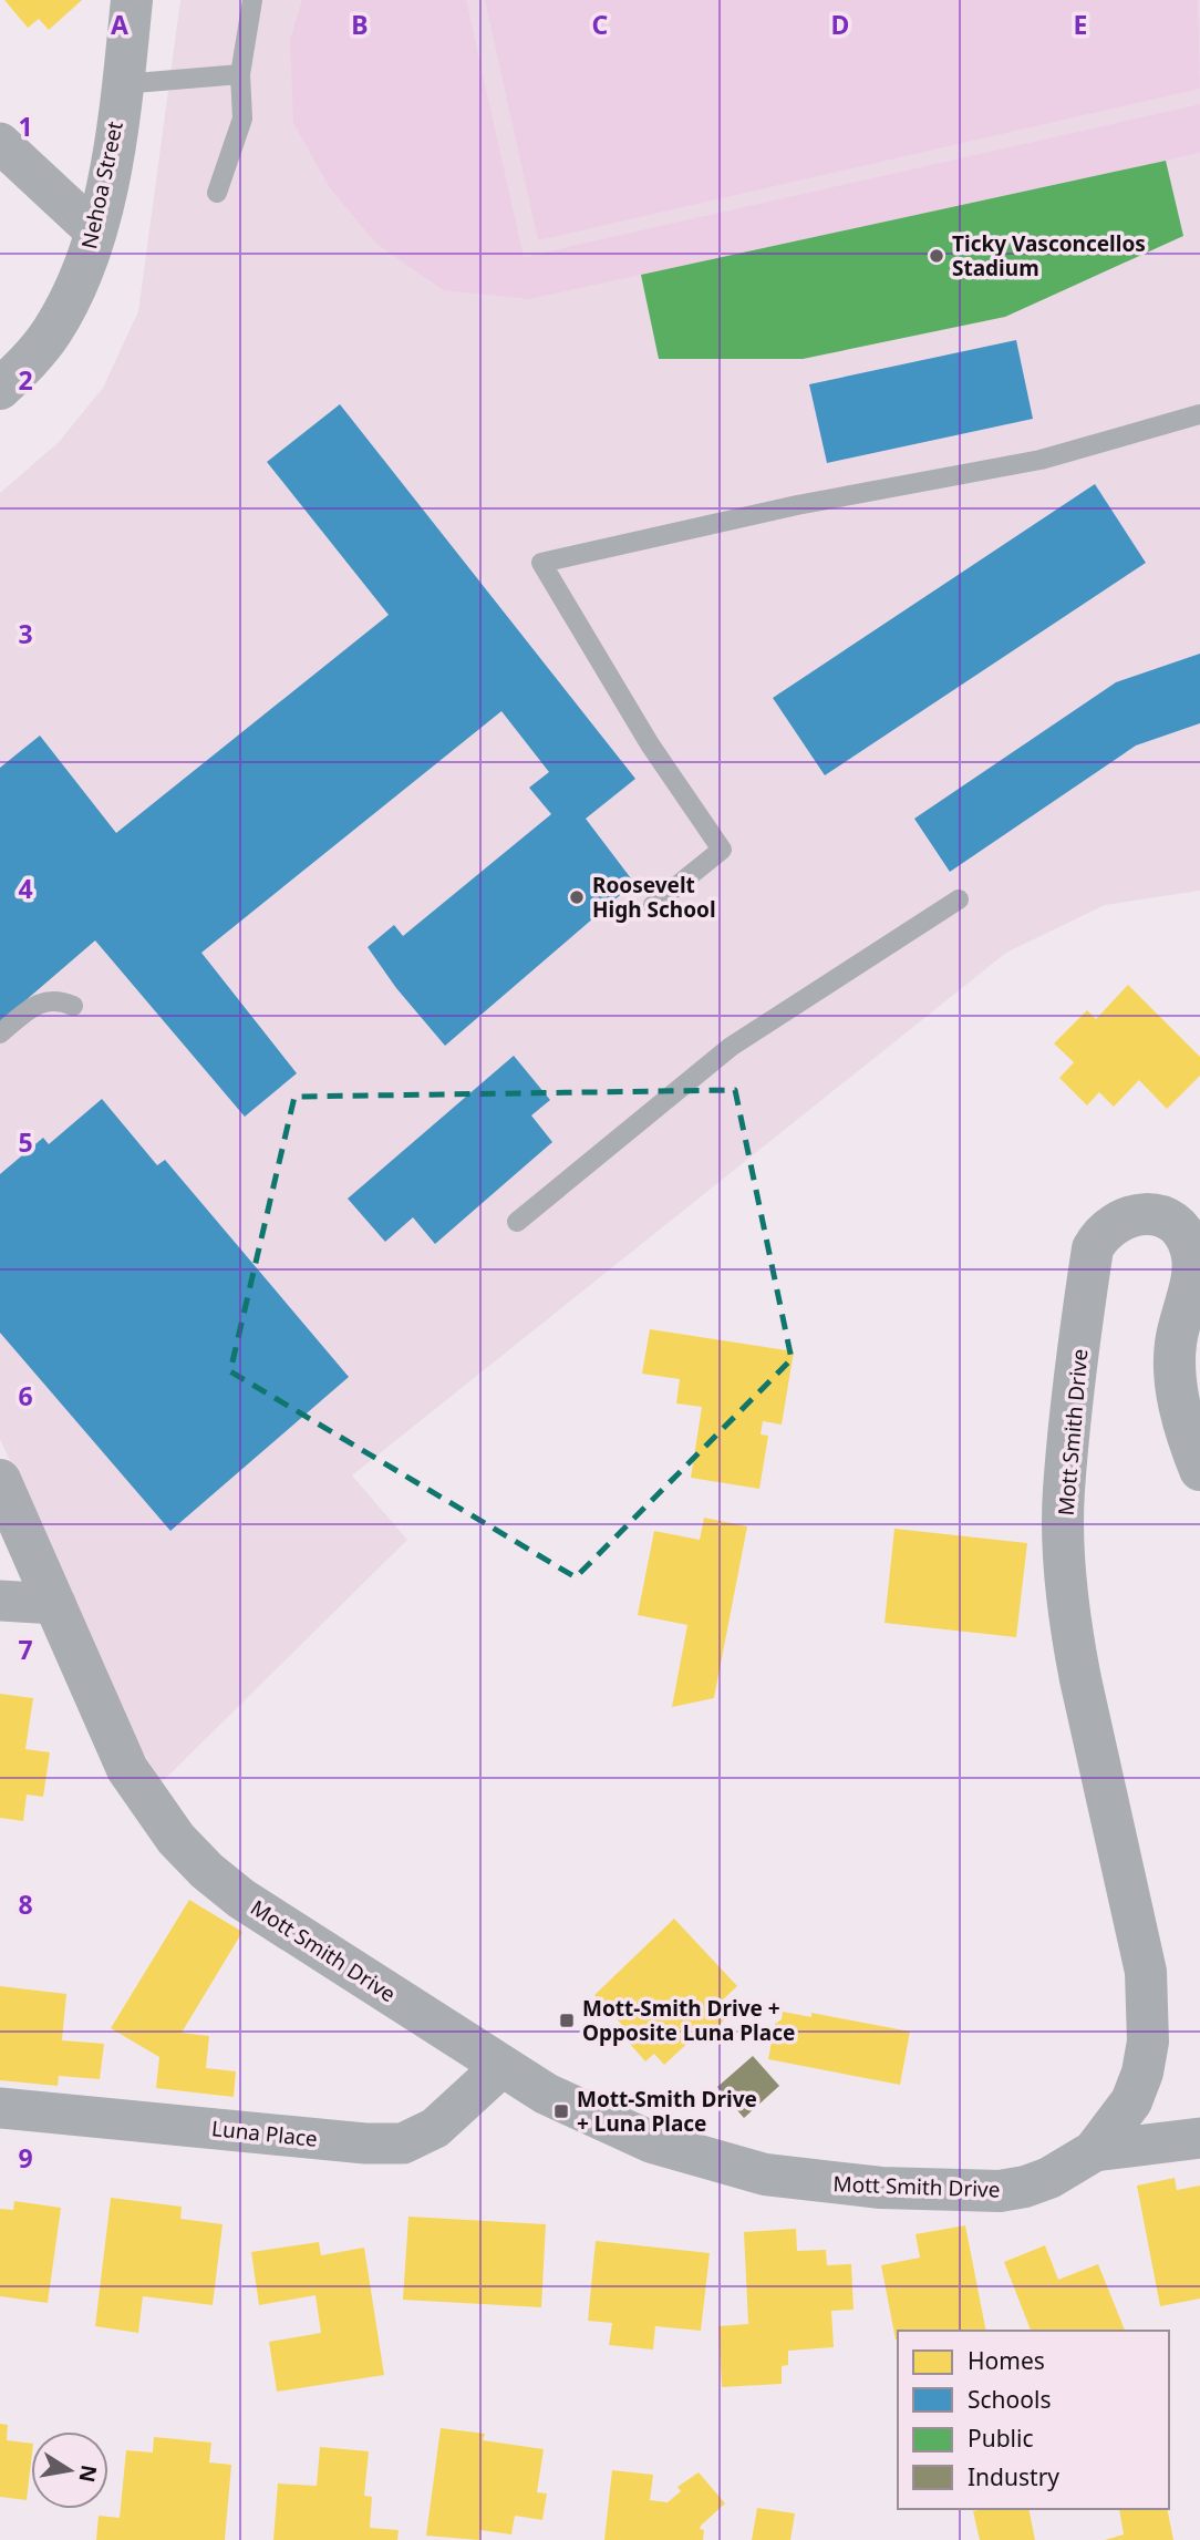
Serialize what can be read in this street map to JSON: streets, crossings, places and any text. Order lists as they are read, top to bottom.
{
  "streets": {
    "street": ["Nehoa Street", "Mott Smith Drive", "Luna Place"]
  },
  "crossings": [
    ["Mott Smith Drive", "Luna Place"]
  ],
  "places": {
    "other": ["Ticky Vasconcellos Stadium", "Roosevelt High School"],
    "transit": ["Mott-Smith Drive + Opposite Luna Place", "Mott-Smith Drive + Luna Place"]
  },
  "legend": [
    "Homes",
    "Schools",
    "Public",
    "Industry"
  ],
  "north": "right",
  "grid": {
    "columns": [
      "A",
      "B",
      "C",
      "D",
      "E"
    ],
    "rows": [
      "1",
      "2",
      "3",
      "4",
      "5",
      "6",
      "7",
      "8",
      "9"
    ]
  }
}
